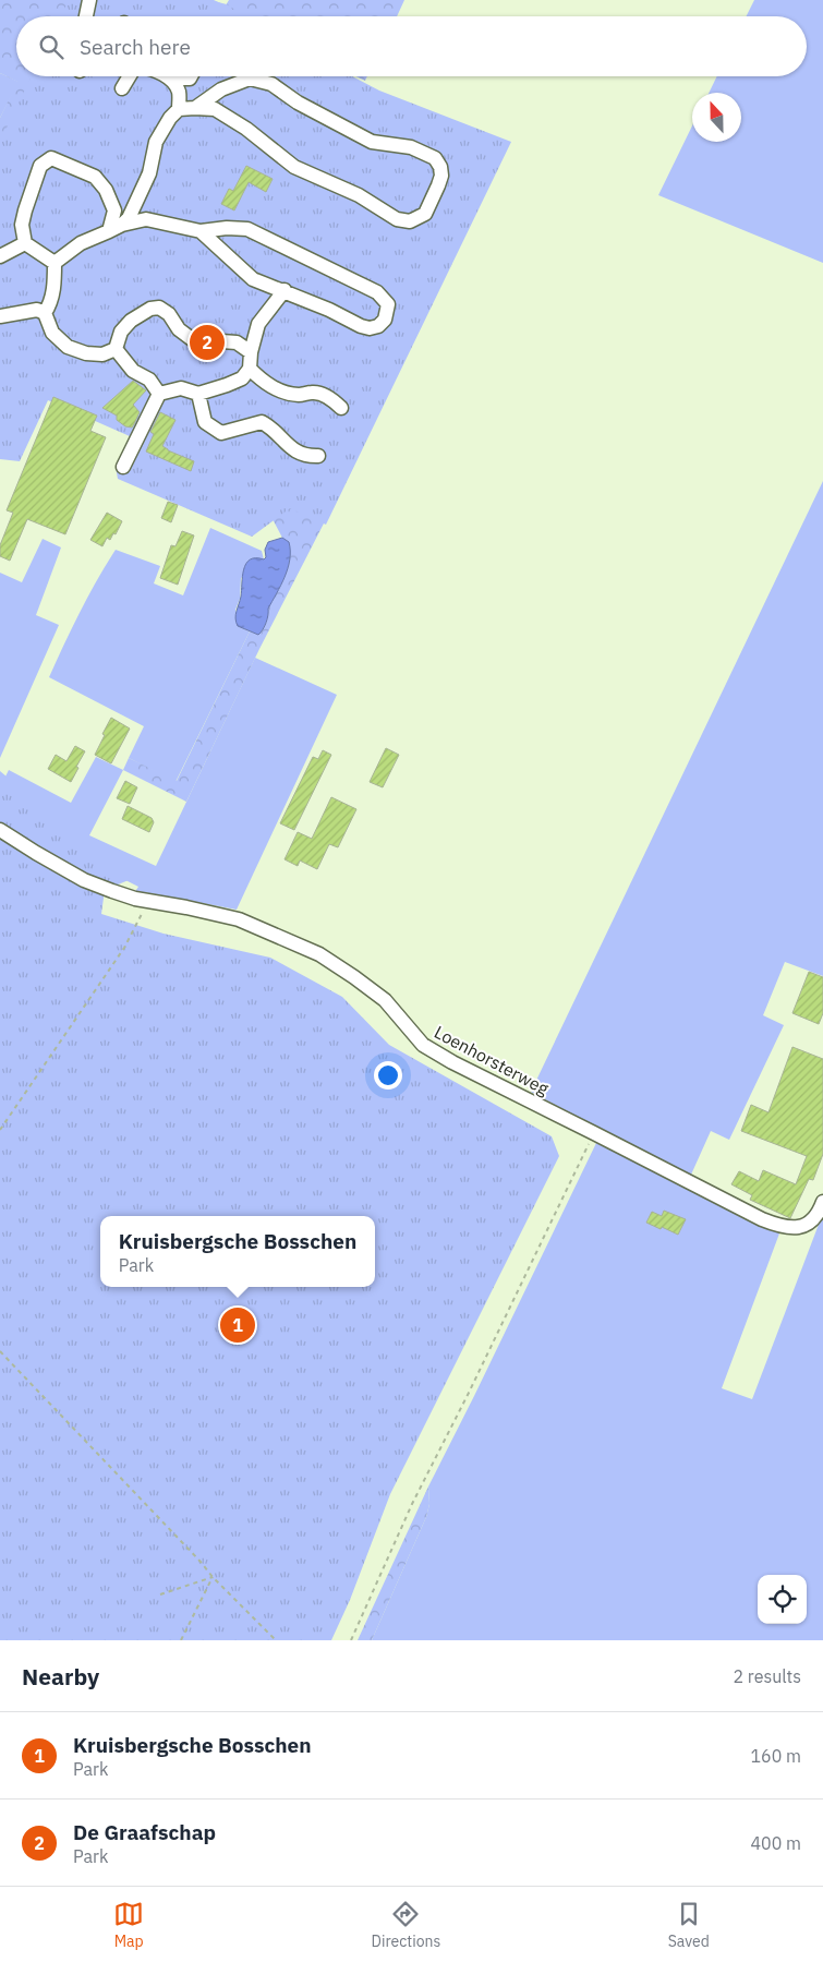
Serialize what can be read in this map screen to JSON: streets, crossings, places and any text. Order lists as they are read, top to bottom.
{
  "streets": {
    "street": ["Loenhorsterweg"]
  },
  "north": "top",
  "page": {
    "search": "Search here",
    "pins": ["2", "1"],
    "popup": ["Kruisbergsche Bosschen", "Park"],
    "heading": ["Nearby", "2 results"],
    "list": [
      {
        "mark": "1",
        "name": "Kruisbergsche Bosschen",
        "note": "Park",
        "value": "160 m"
      },
      {
        "mark": "2",
        "name": "De Graafschap",
        "note": "Park",
        "value": "400 m"
      }
    ],
    "nav": ["Map", "Directions", "Saved"]
  }
}
